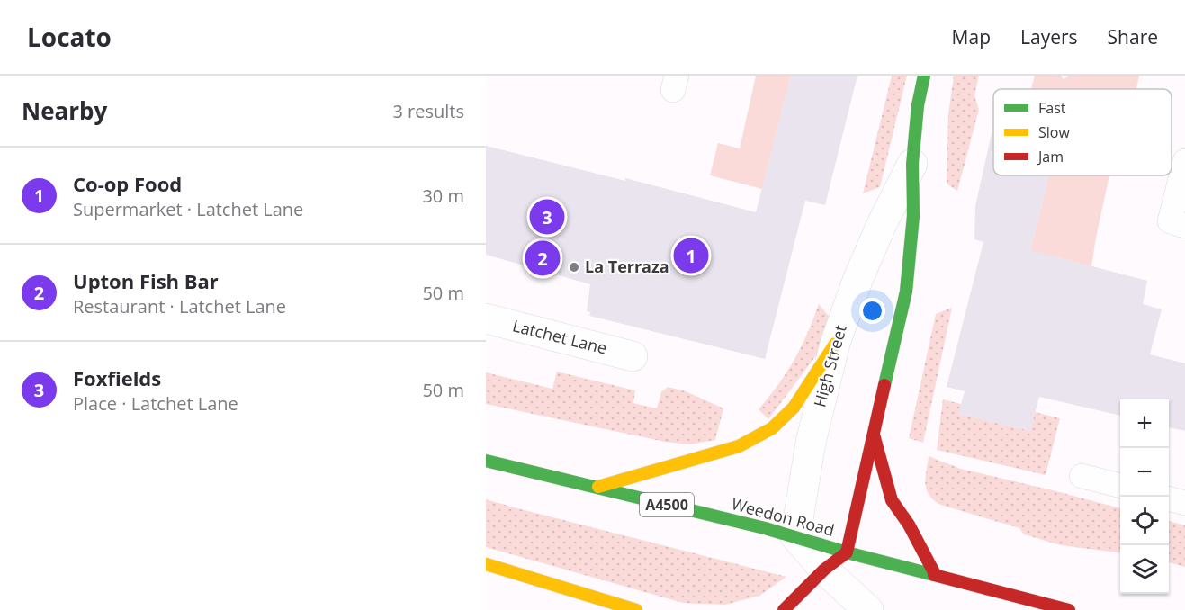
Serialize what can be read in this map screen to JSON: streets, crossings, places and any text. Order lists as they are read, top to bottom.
{
  "streets": {
    "main road": ["High Street", "A4500", "Weedon Road"],
    "street": ["Latchet Lane"]
  },
  "crossings": [
    ["High Street", "Weedon Road"]
  ],
  "places": ["La Terraza"],
  "legend": ["Fast", "Slow", "Jam"],
  "page": {
    "header": "Locato",
    "nav": ["Map", "Layers", "Share"],
    "heading": ["Nearby", "3 results"],
    "list": [
      {
        "mark": "1",
        "name": "Co-op Food",
        "note": "Supermarket · Latchet Lane",
        "value": "30 m"
      },
      {
        "mark": "2",
        "name": "Upton Fish Bar",
        "note": "Restaurant · Latchet Lane",
        "value": "50 m"
      },
      {
        "mark": "3",
        "name": "Foxfields",
        "note": "Place · Latchet Lane",
        "value": "50 m"
      }
    ],
    "pins": ["3", "1", "2"],
    "map_buttons": ["+", "−"]
  }
}
